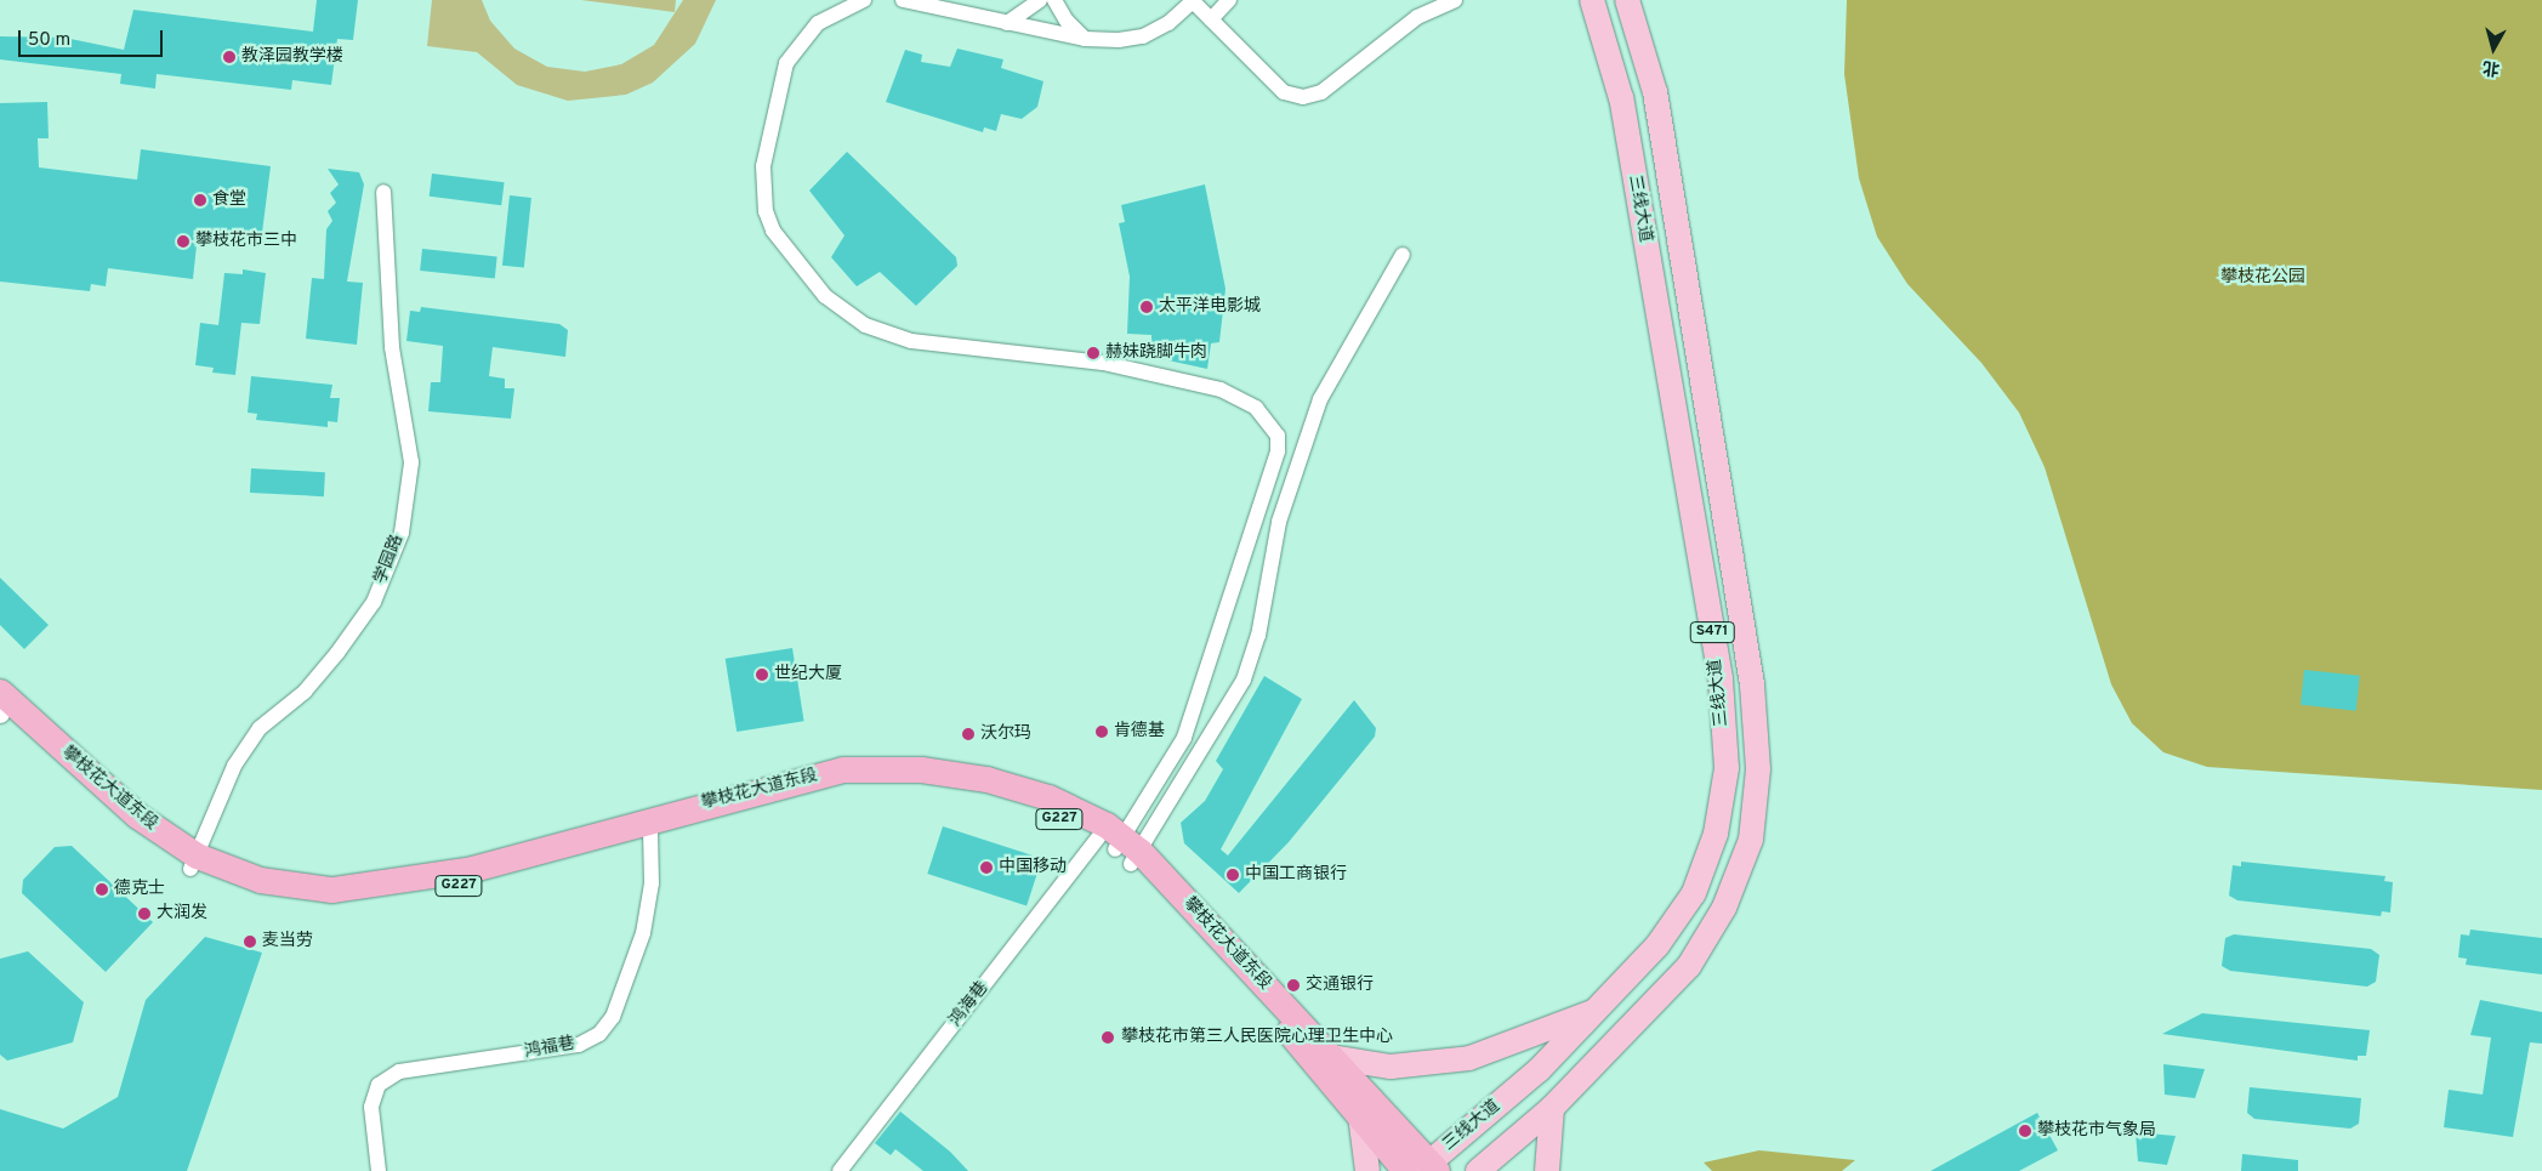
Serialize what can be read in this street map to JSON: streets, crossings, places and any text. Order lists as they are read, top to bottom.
{
  "streets": {
    "highway": ["攀枝花大道东段", "G227"],
    "main road": ["三线大道", "S471"],
    "street": ["学园路", "鸿海巷", "鸿福巷"]
  },
  "crossings": [
    ["三线大道", "攀枝花大道东段"],
    ["学园路", "攀枝花大道东段"],
    ["攀枝花大道东段", "鸿海巷"],
    ["攀枝花大道东段", "鸿福巷"]
  ],
  "parks": ["攀枝花公园"],
  "places": [
    "教泽园教学楼",
    "食堂",
    "攀枝花市三中",
    "太平洋电影城",
    "赫妹跷脚牛肉",
    "世纪大厦",
    "肯德基",
    "沃尔玛",
    "中国移动",
    "中国工商银行",
    "德克士",
    "大润发",
    "麦当劳",
    "交通银行",
    "攀枝花市第三人民医院心理卫生中心",
    "攀枝花市气象局"
  ],
  "scale_bar": "50 m",
  "north": "bottom"
}
